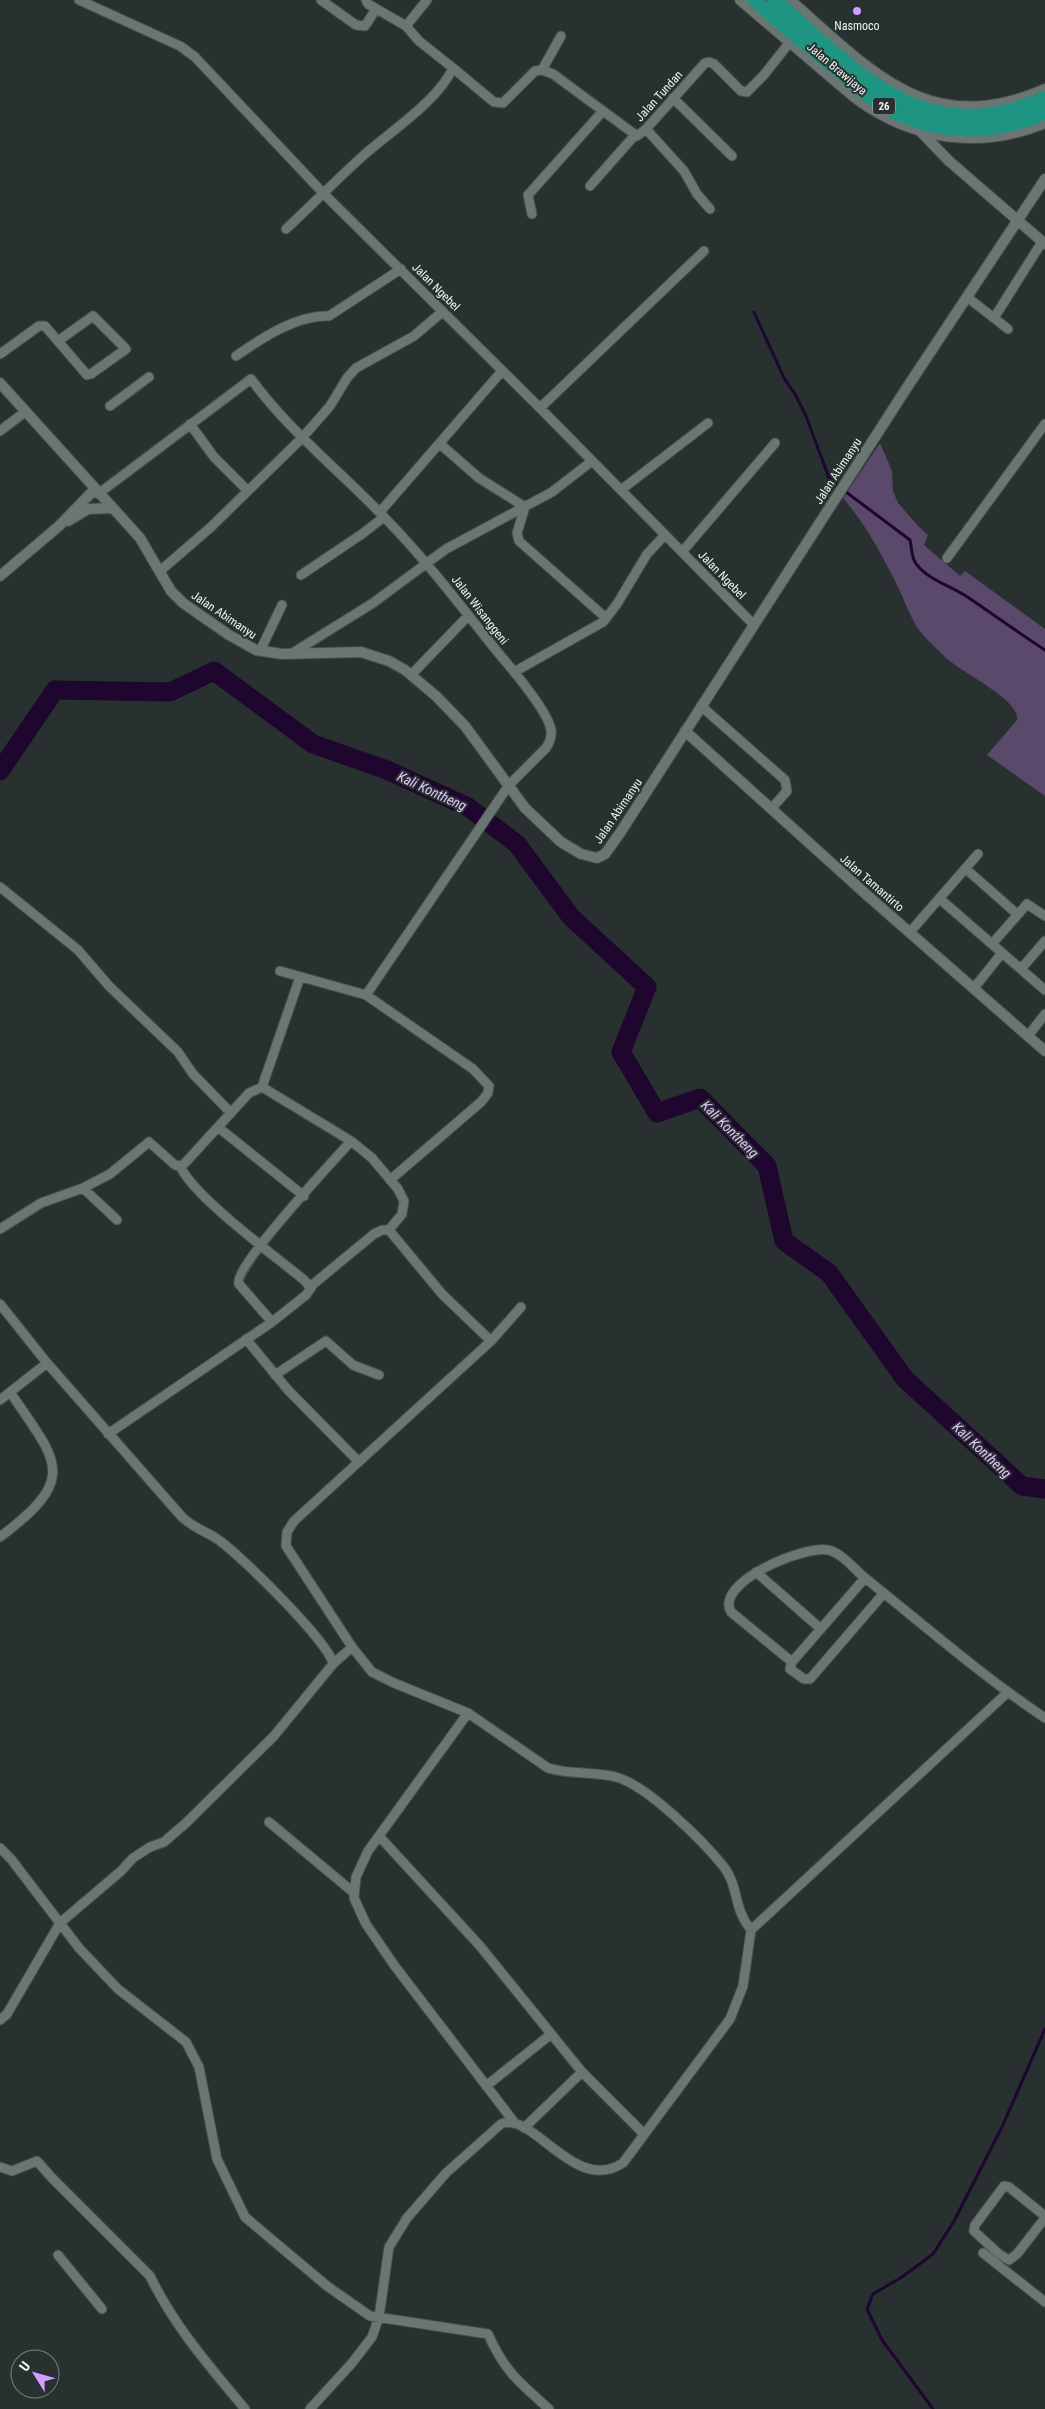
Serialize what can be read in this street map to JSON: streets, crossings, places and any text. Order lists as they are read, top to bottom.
{
  "streets": {
    "highway": ["Jalan Brawijaya", "26"],
    "street": [
      "Jalan Tundan",
      "Jalan Ngebel",
      "Jalan Abimanyu",
      "Jalan Wisanggeni",
      "Jalan Tamantirto"
    ]
  },
  "crossings": [
    ["Jalan Ngebel", "Jalan Abimanyu"],
    ["Jalan Abimanyu", "Jalan Wisanggeni"],
    ["Jalan Abimanyu", "Jalan Tamantirto"]
  ],
  "water": ["Kali Kontheng"],
  "places": ["Nasmoco"],
  "north": "top left"
}
